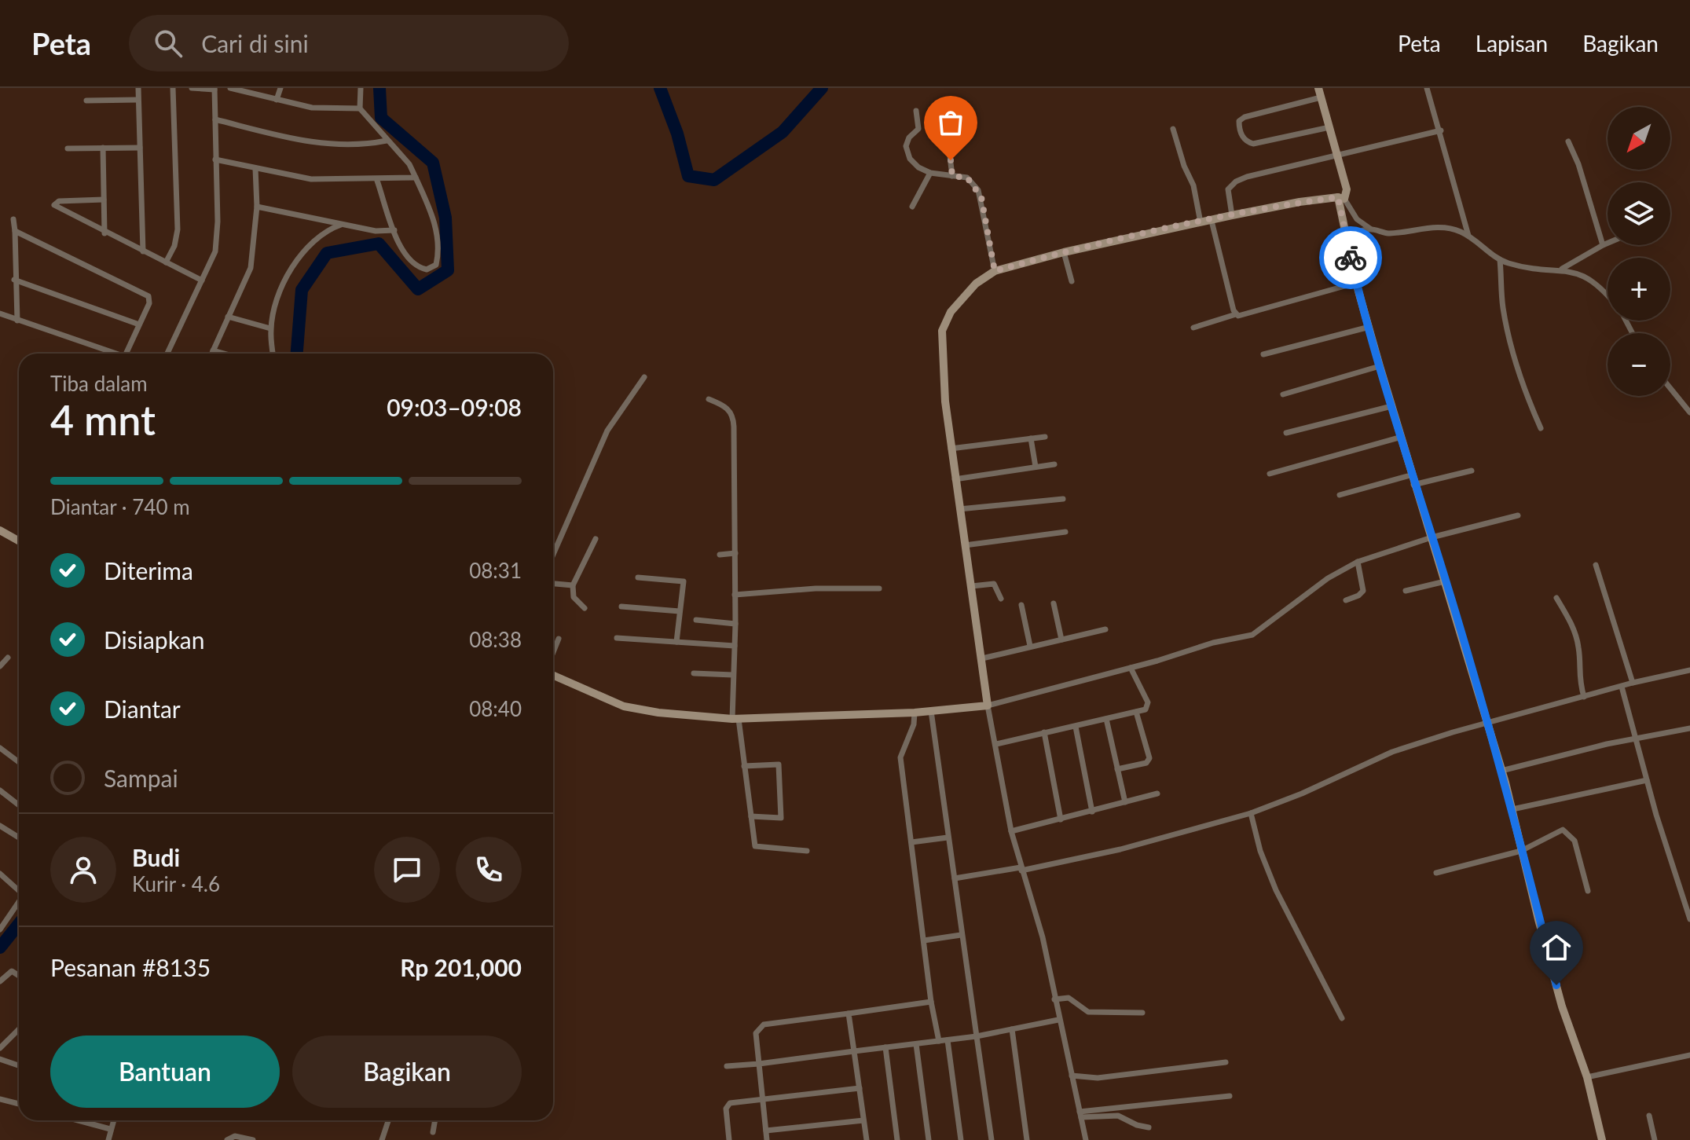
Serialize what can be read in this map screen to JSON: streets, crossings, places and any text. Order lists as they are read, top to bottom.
{
  "north": "bottom left",
  "page": {
    "header": "Peta",
    "search": "Cari di sini",
    "nav": ["Peta", "Lapisan", "Bagikan"],
    "map_buttons": ["+", "−"],
    "heading": ["4 mnt", "Tiba dalam", "09:03–09:08"],
    "panel": [
      "Budi",
      "Kurir · 4.6",
      "Pesanan #8135",
      "Rp 201,000"
    ],
    "bar": "Diantar · 740 m",
    "list": [
      ["Diterima", "08:31"],
      ["Disiapkan", "08:38"],
      ["Diantar", "08:40"],
      "Sampai"
    ],
    "buttons": ["Bantuan", "Bagikan"]
  }
}
